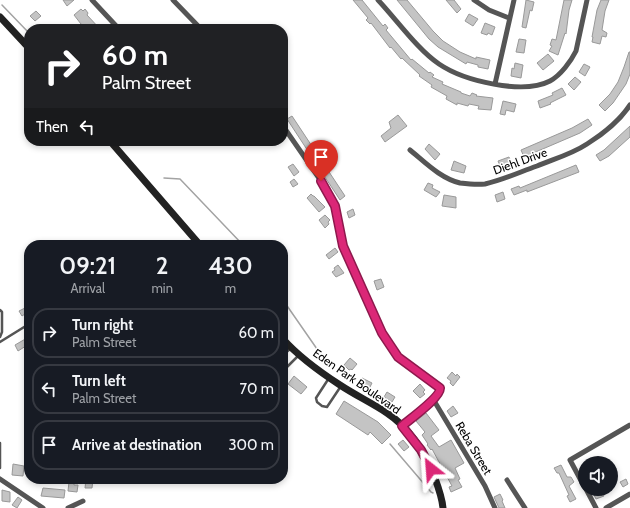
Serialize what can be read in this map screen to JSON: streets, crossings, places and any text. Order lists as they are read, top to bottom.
{
  "streets": {
    "main road": ["Eden Park Boulevard"],
    "street": ["Diehl Drive", "Reba Street"]
  },
  "page": {
    "turn": ["60 m", "Palm Street"],
    "then": "Then",
    "eta": [
      "09:21",
      "Arrival",
      "2",
      "min",
      "430",
      "m"
    ],
    "list": [
      {
        "name": "Turn right",
        "note": "Palm Street",
        "value": "60 m"
      },
      {
        "name": "Turn left",
        "note": "Palm Street",
        "value": "70 m"
      },
      {
        "name": "Arrive at destination",
        "value": "300 m"
      }
    ]
  }
}
